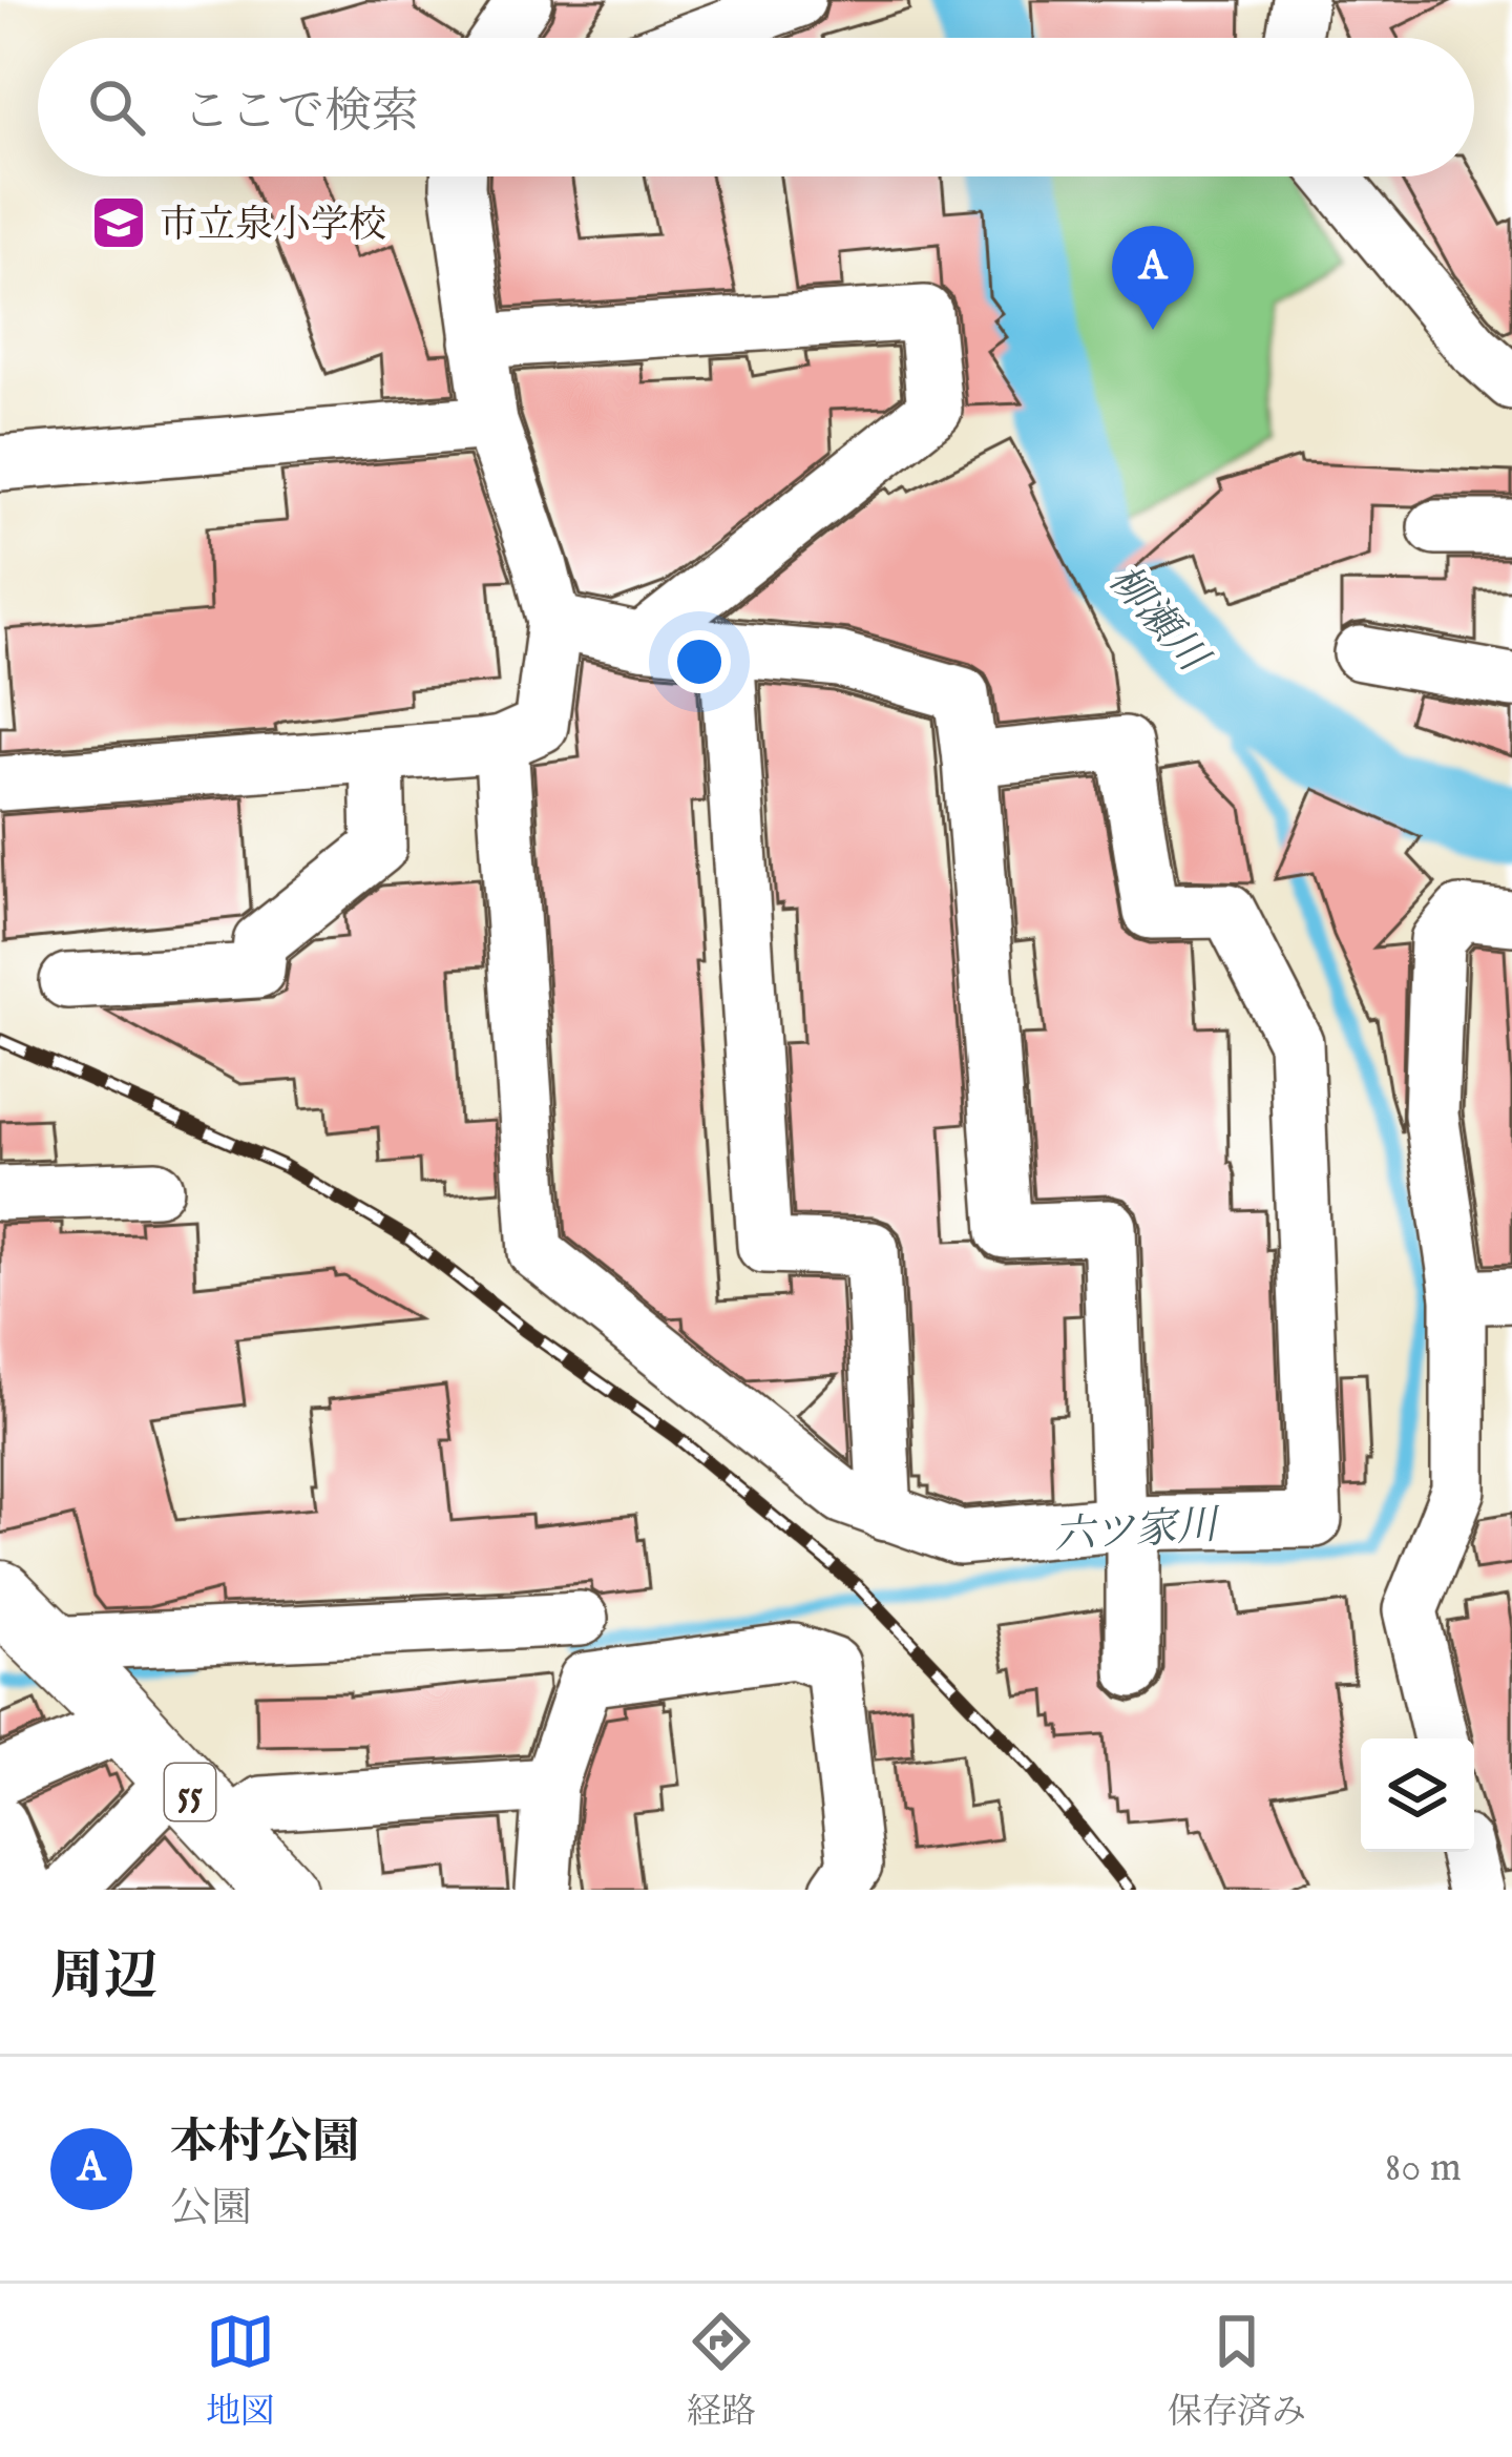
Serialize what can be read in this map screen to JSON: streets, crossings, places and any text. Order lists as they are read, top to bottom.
{
  "streets": {
    "main road": ["55"]
  },
  "water": ["柳瀬川", "六ツ家川"],
  "places": {
    "school or university": ["市立泉小学校"]
  },
  "page": {
    "search": "ここで検索",
    "pins": "A",
    "heading": "周辺",
    "list": [
      {
        "mark": "A",
        "name": "本村公園",
        "note": "公園",
        "value": "80 m"
      }
    ],
    "nav": ["地図", "経路", "保存済み"]
  }
}
